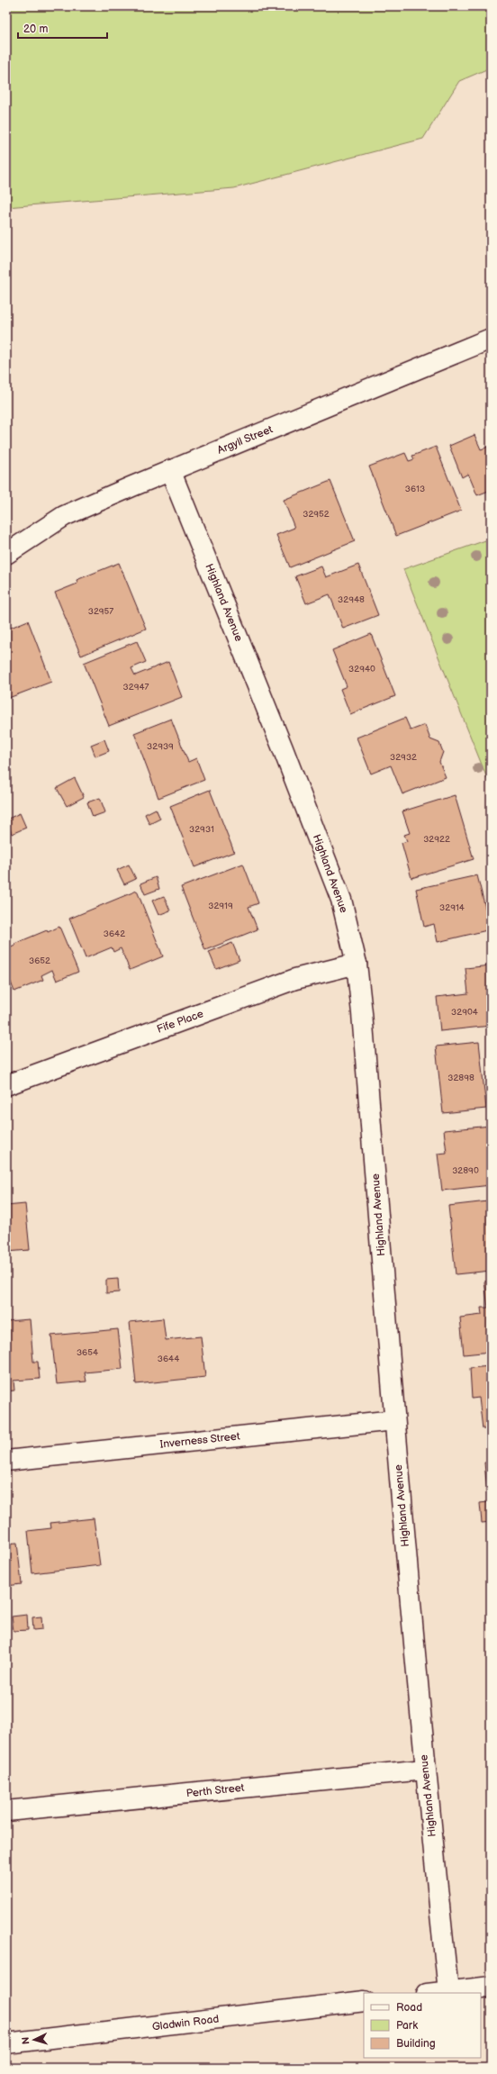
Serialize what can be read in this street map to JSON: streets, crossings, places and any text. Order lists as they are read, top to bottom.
{
  "streets": {
    "street": [
      "Argyll Street",
      "Highland Avenue",
      "Fife Place",
      "Inverness Street",
      "Perth Street",
      "Gladwin Road"
    ]
  },
  "crossings": [
    ["Argyll Street", "Highland Avenue"],
    ["Highland Avenue", "Fife Place"],
    ["Highland Avenue", "Inverness Street"],
    ["Highland Avenue", "Perth Street"]
  ],
  "house_numbers": [
    "3613",
    "32952",
    "32948",
    "32957",
    "32940",
    "32947",
    "32939",
    "32932",
    "32931",
    "32922",
    "32919",
    "32914",
    "3642",
    "3652",
    "32904",
    "32898",
    "32890",
    "3654",
    "3644"
  ],
  "legend": ["Road", "Park", "Building"],
  "scale_bar": "20 m",
  "north": "left"
}
